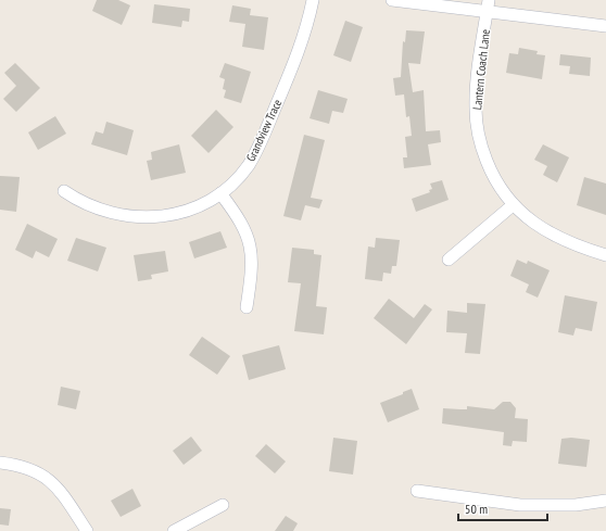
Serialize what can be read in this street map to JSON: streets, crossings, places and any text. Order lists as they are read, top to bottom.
{
  "streets": {
    "street": ["Lantern Coach Lane", "Grandview Trace"]
  },
  "scale_bar": "50 m"
}
